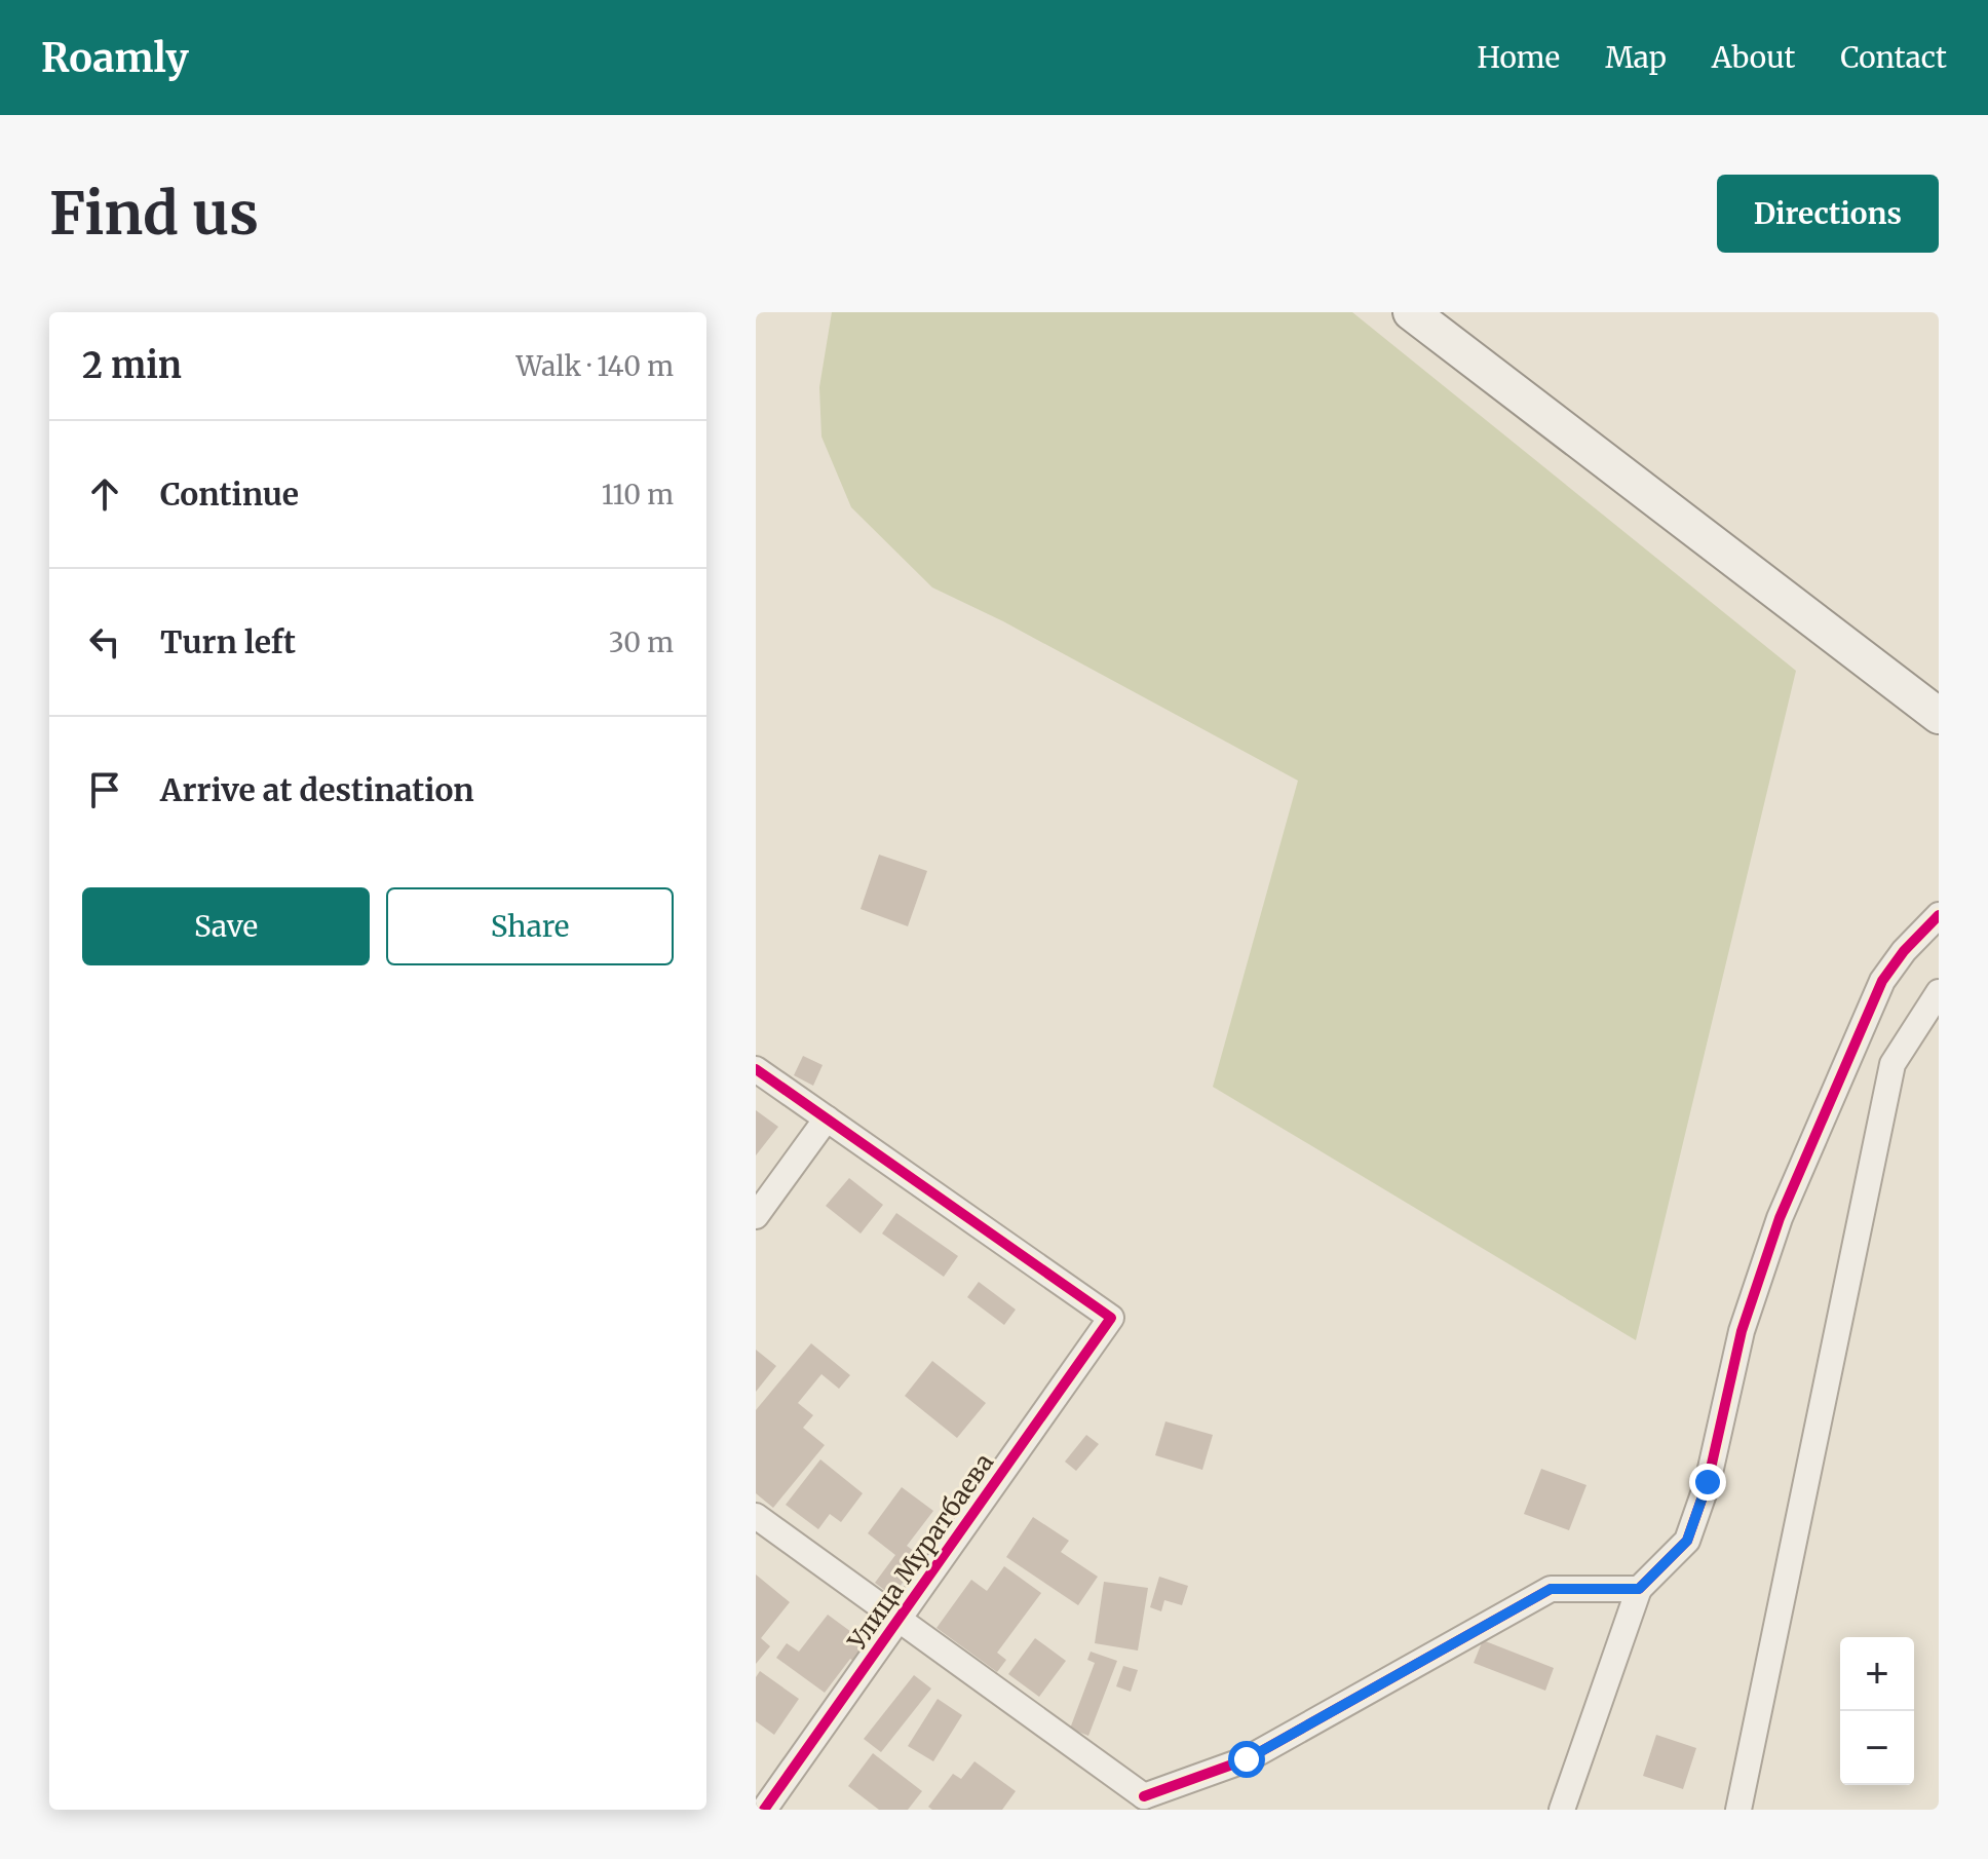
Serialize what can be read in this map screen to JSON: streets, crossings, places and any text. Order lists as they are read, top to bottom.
{
  "streets": {
    "street": ["Улица Муратбаева"]
  },
  "page": {
    "header": "Roamly",
    "nav": [
      "Home",
      "Map",
      "About",
      "Contact"
    ],
    "buttons": [
      "Directions",
      ["Save", "Share"]
    ],
    "title": "Find us",
    "heading": ["2 min", "Walk · 140 m"],
    "list": [
      ["Continue", "110 m"],
      ["Turn left", "30 m"],
      "Arrive at destination"
    ],
    "map_buttons": ["+", "−"]
  }
}
